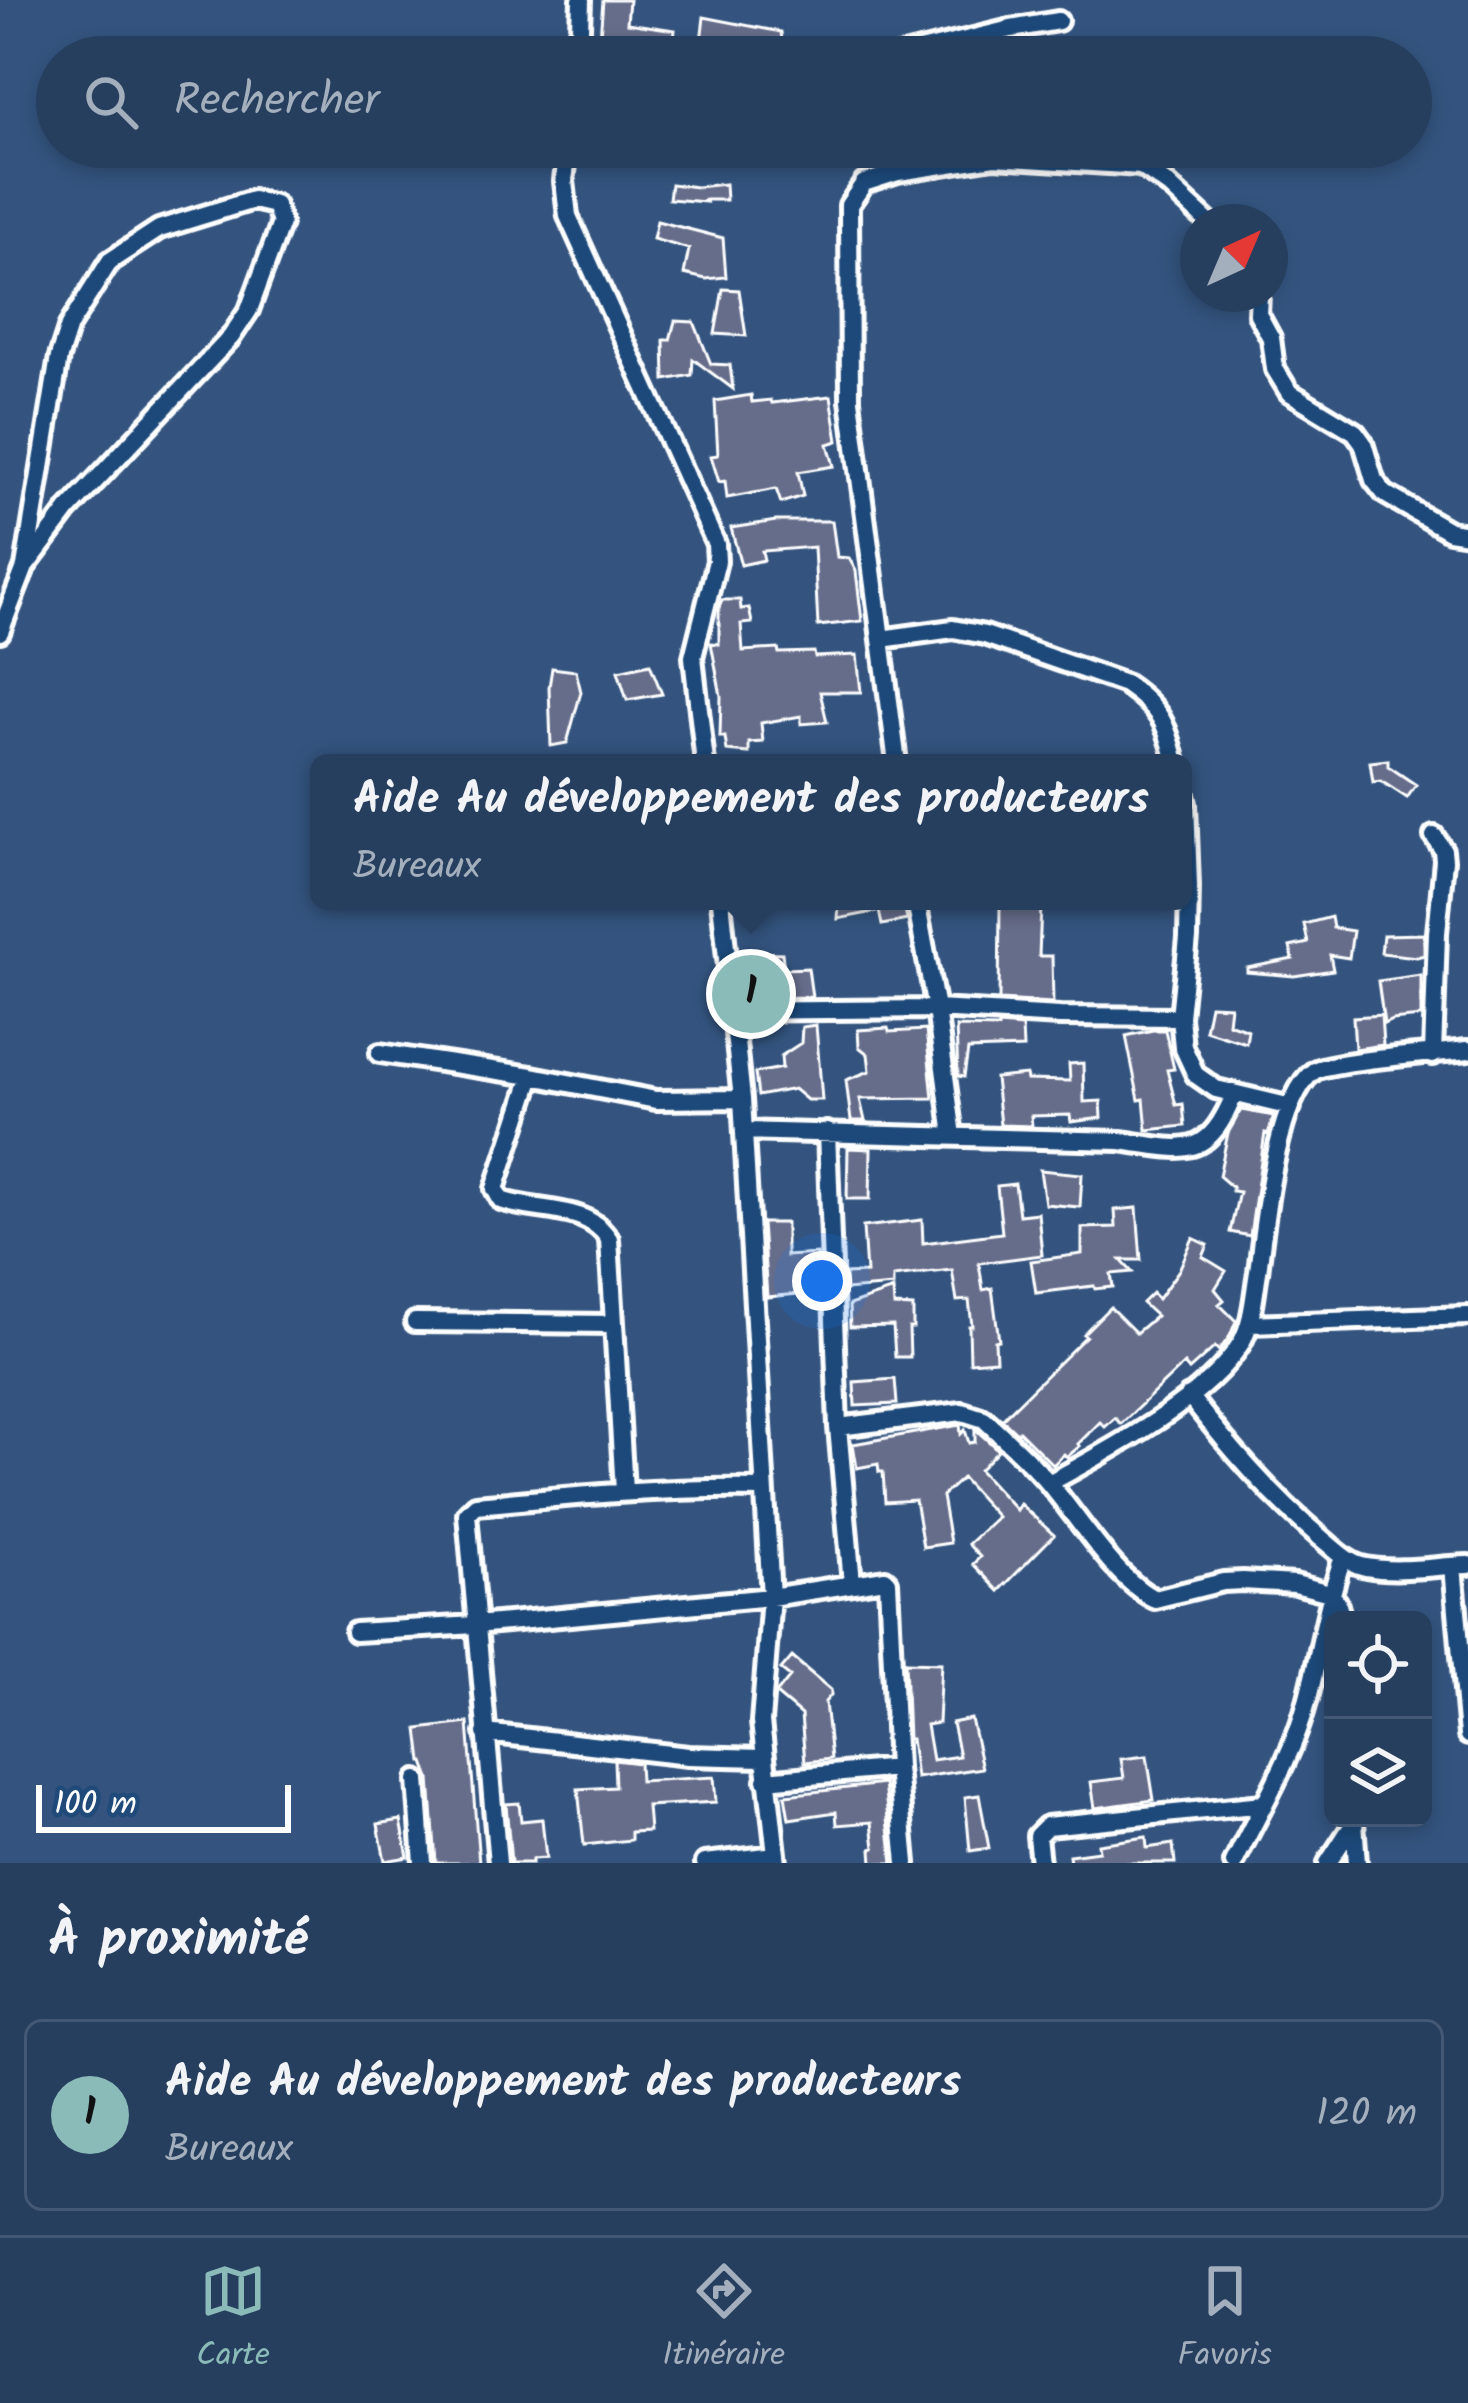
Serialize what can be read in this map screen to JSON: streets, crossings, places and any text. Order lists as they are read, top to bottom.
{
  "scale_bar": "100 m",
  "north": "top right",
  "page": {
    "search": "Rechercher",
    "popup": ["Aide Au développement des producteurs", "Bureaux"],
    "pins": "1",
    "scale": "100 m",
    "heading": "À proximité",
    "list": [
      {
        "mark": "1",
        "name": "Aide Au développement des producteurs",
        "note": "Bureaux",
        "value": "120 m"
      }
    ],
    "nav": ["Carte", "Itinéraire", "Favoris"]
  }
}
